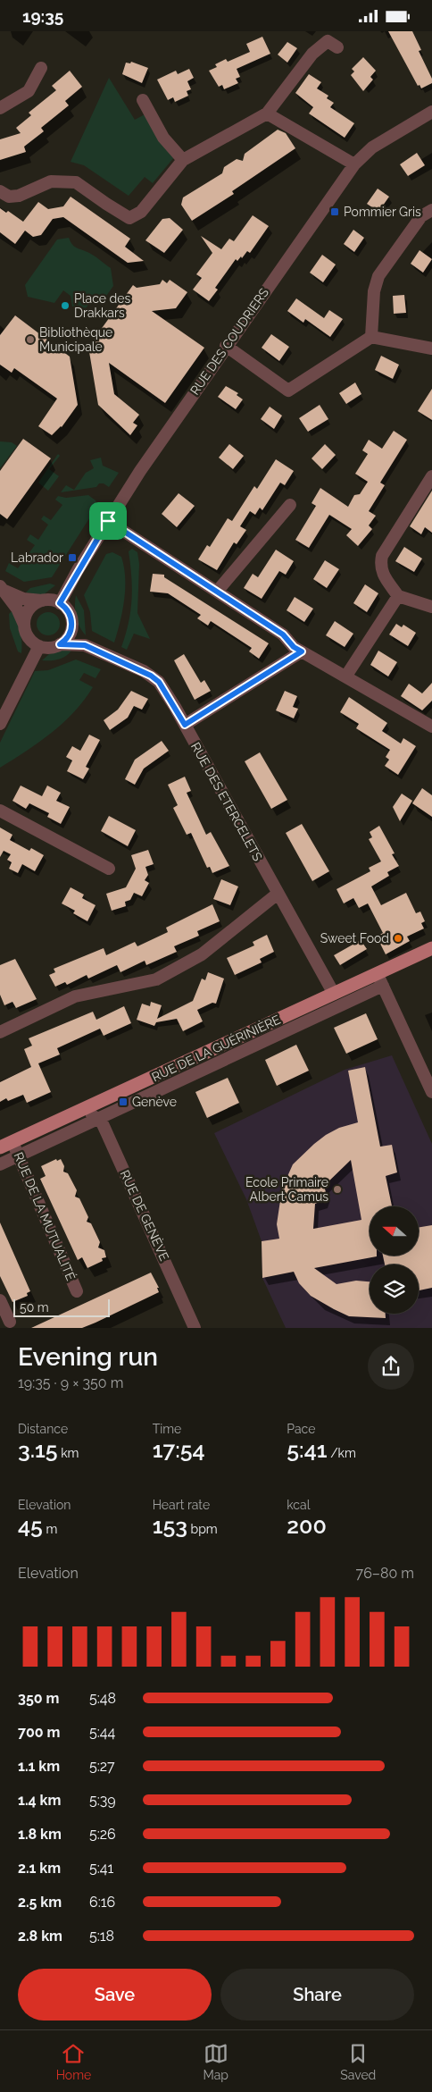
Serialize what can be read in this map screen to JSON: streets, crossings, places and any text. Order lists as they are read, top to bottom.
{
  "streets": {
    "main road": ["RUE DE LA GUÉRINIÈRE"],
    "street": [
      "RUE DES COUDRIERS",
      "RUE DES ETERCELETS",
      "RUE DE GENÈVE",
      "RUE DE LA MUTUALITÉ"
    ]
  },
  "crossings": [
    ["RUE DES COUDRIERS", "RUE DES ETERCELETS"],
    ["RUE DES ETERCELETS", "RUE DE LA GUÉRINIÈRE"],
    ["RUE DE LA GUÉRINIÈRE", "RUE DE GENÈVE"],
    ["RUE DE LA GUÉRINIÈRE", "RUE DE LA MUTUALITÉ"]
  ],
  "places": {
    "transit": ["Pommier Gris", "Labrador", "Genève"],
    "other": [
      "Place des Drakkars",
      "Bibliothèque Municipale",
      "Sweet Food",
      "Ecole Primaire Albert Camus"
    ]
  },
  "scale_bar": "50 m",
  "north": "left",
  "page": {
    "status": "19:35",
    "scale": "50 m",
    "heading": ["Evening run", "19:35 · 9 × 350 m"],
    "stats": [
      ["Distance", "3.15 km"],
      ["Time", "17:54"],
      ["Pace", "5:41 /km"],
      ["Elevation", "45 m"],
      ["Heart rate", "153 bpm"],
      ["kcal", "200"]
    ],
    "chart": ["Elevation", "76–80 m"],
    "list": [
      {
        "name": "350 m",
        "note": "5:48"
      },
      {
        "name": "700 m",
        "note": "5:44"
      },
      {
        "name": "1.1 km",
        "note": "5:27"
      },
      {
        "name": "1.4 km",
        "note": "5:39"
      },
      {
        "name": "1.8 km",
        "note": "5:26"
      },
      {
        "name": "2.1 km",
        "note": "5:41"
      },
      {
        "name": "2.5 km",
        "note": "6:16"
      },
      {
        "name": "2.8 km",
        "note": "5:18"
      }
    ],
    "buttons": ["Save", "Share"],
    "tabs": ["Home", "Map", "Saved"]
  }
}
